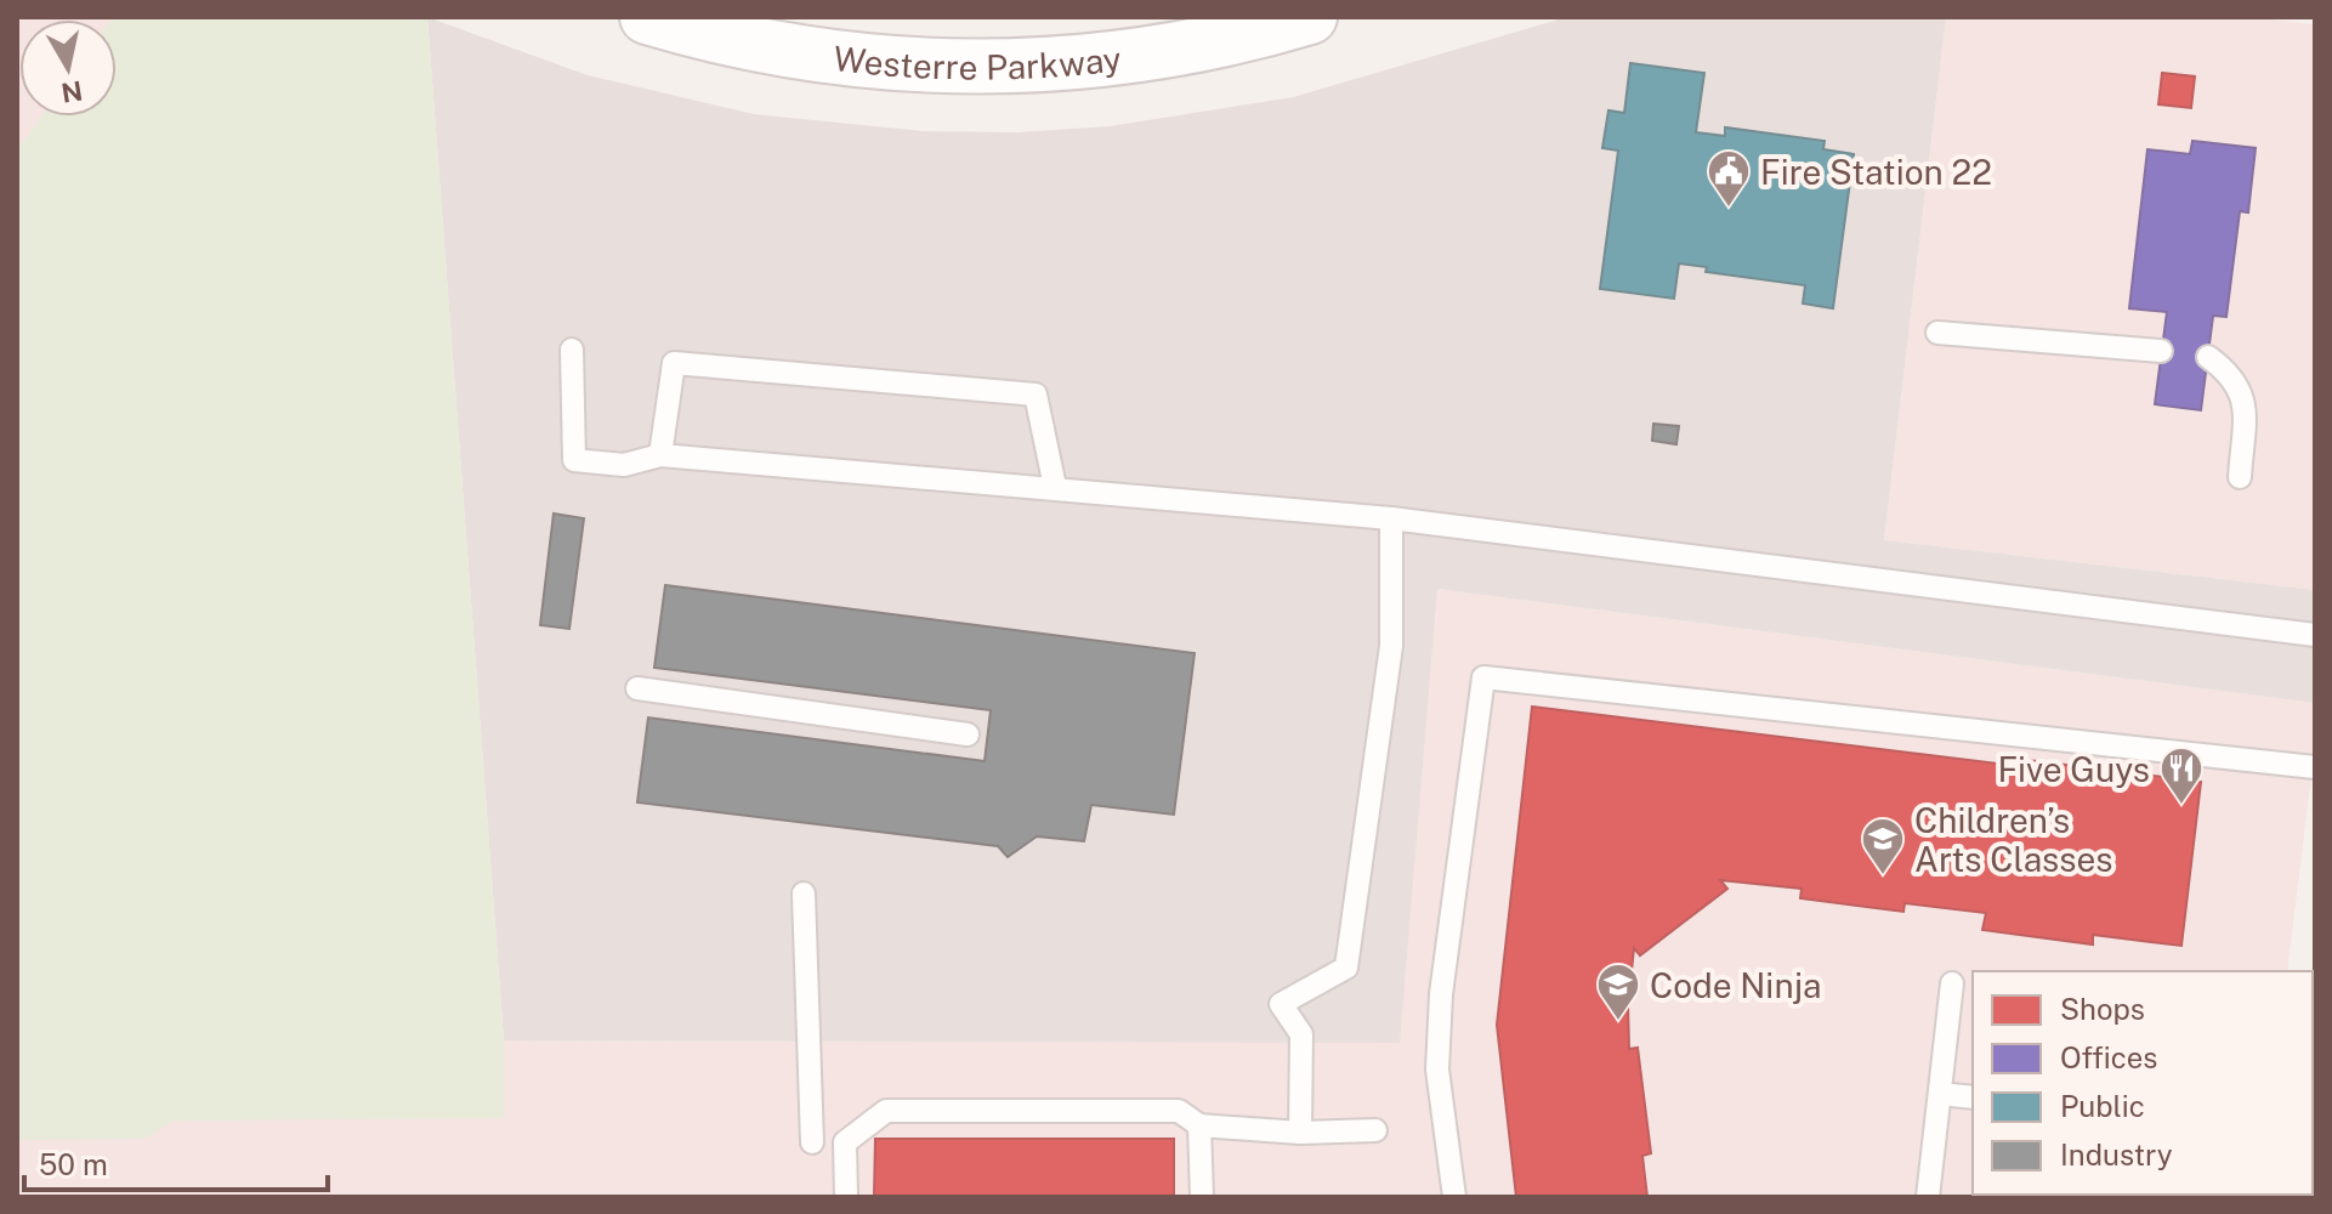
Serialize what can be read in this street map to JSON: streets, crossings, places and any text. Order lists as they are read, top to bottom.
{
  "streets": {
    "street": ["Westerre Parkway"]
  },
  "places": {
    "public building": ["Fire Station 22"],
    "restaurant": ["Five Guys"],
    "school or university": ["Children’s Arts Classes", "Code Ninja"]
  },
  "legend": [
    "Shops",
    "Offices",
    "Public",
    "Industry"
  ],
  "scale_bar": "50 m",
  "north": "bottom"
}
